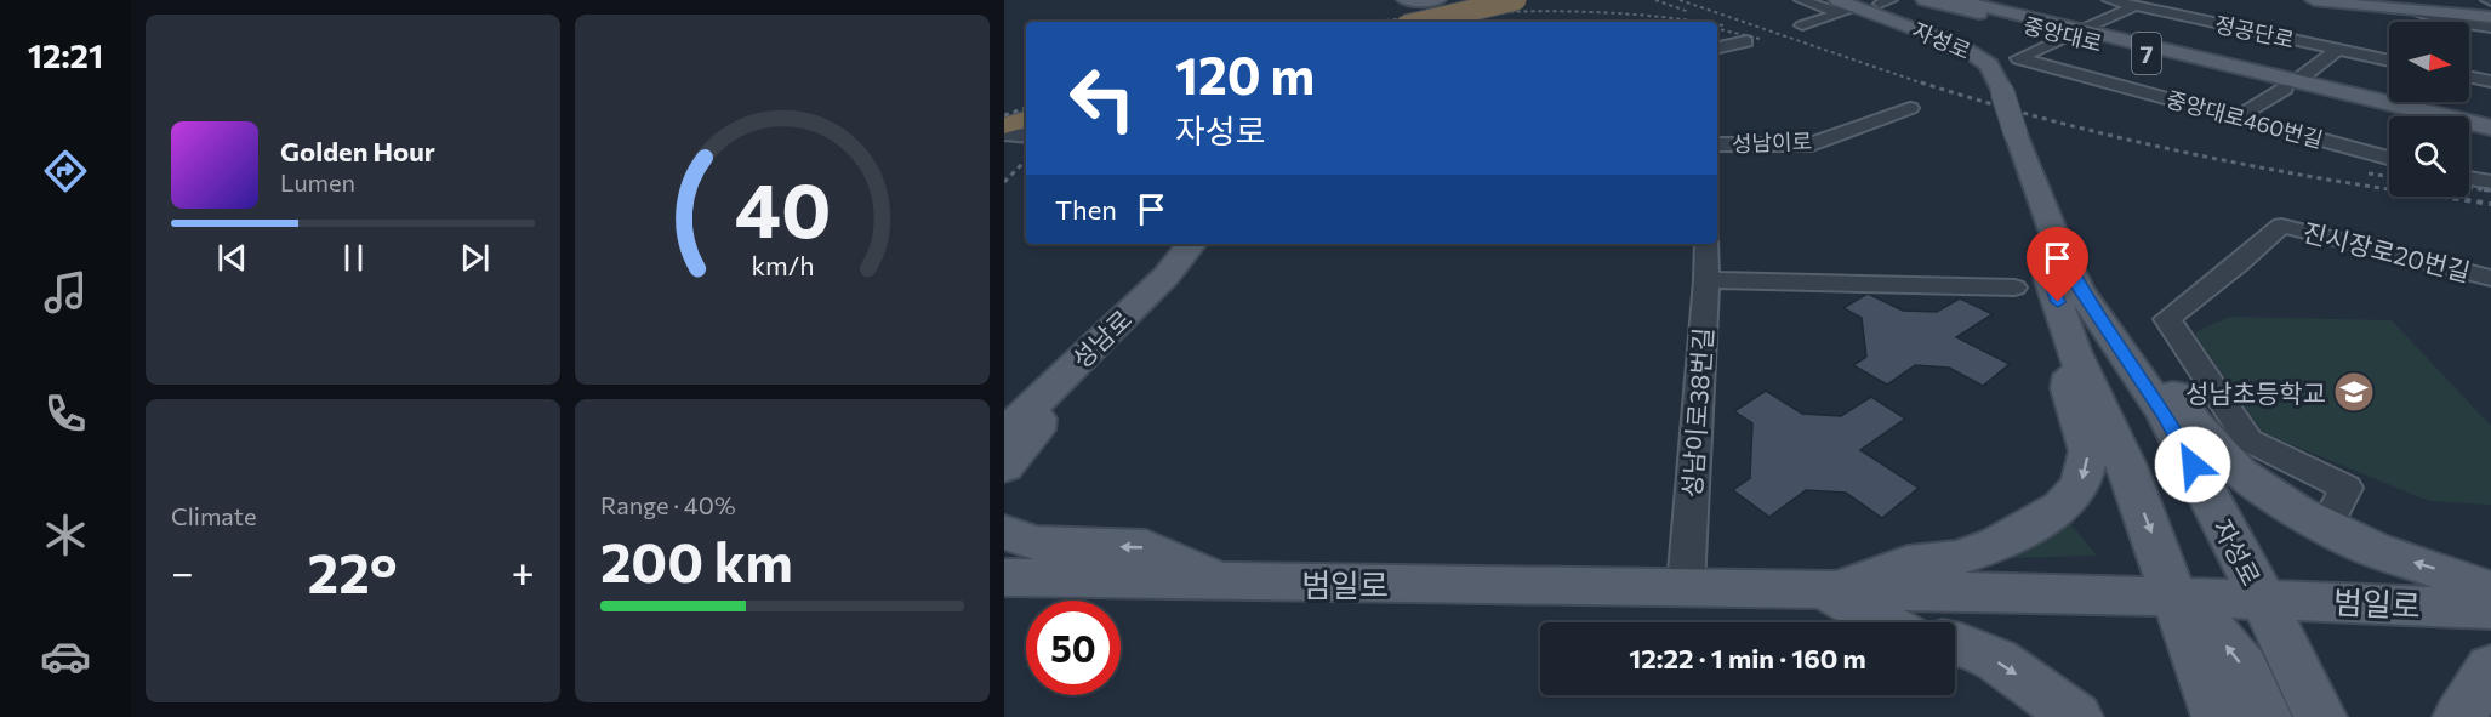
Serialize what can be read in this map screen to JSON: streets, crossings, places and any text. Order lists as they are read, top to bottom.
{
  "streets": {
    "main road": [
      "중앙대로",
      "자성로",
      "7",
      "성남로",
      "범일로"
    ],
    "street": [
      "정공단로",
      "중앙대로460번길",
      "성남이로",
      "진시장로20번길",
      "성남이로38번길"
    ]
  },
  "crossings": [
    ["정공단로", "중앙대로"],
    ["중앙대로", "중앙대로460번길"],
    ["자성로", "범일로"],
    ["성남이로38번길", "범일로"]
  ],
  "places": {
    "school or university": ["성남초등학교"]
  },
  "north": "right",
  "page": {
    "tabs": "12:21",
    "turn": ["120 m", "자성로"],
    "song": ["Golden Hour", "Lumen"],
    "then": "Then",
    "tile": [
      "Climate",
      ["Range · 40%", "200 km"]
    ],
    "heat": ["−", "22°", "+"],
    "limit": "50",
    "trip": "12:22 · 1 min · 160 m",
    "gauge": ["40", "km/h"]
  }
}
